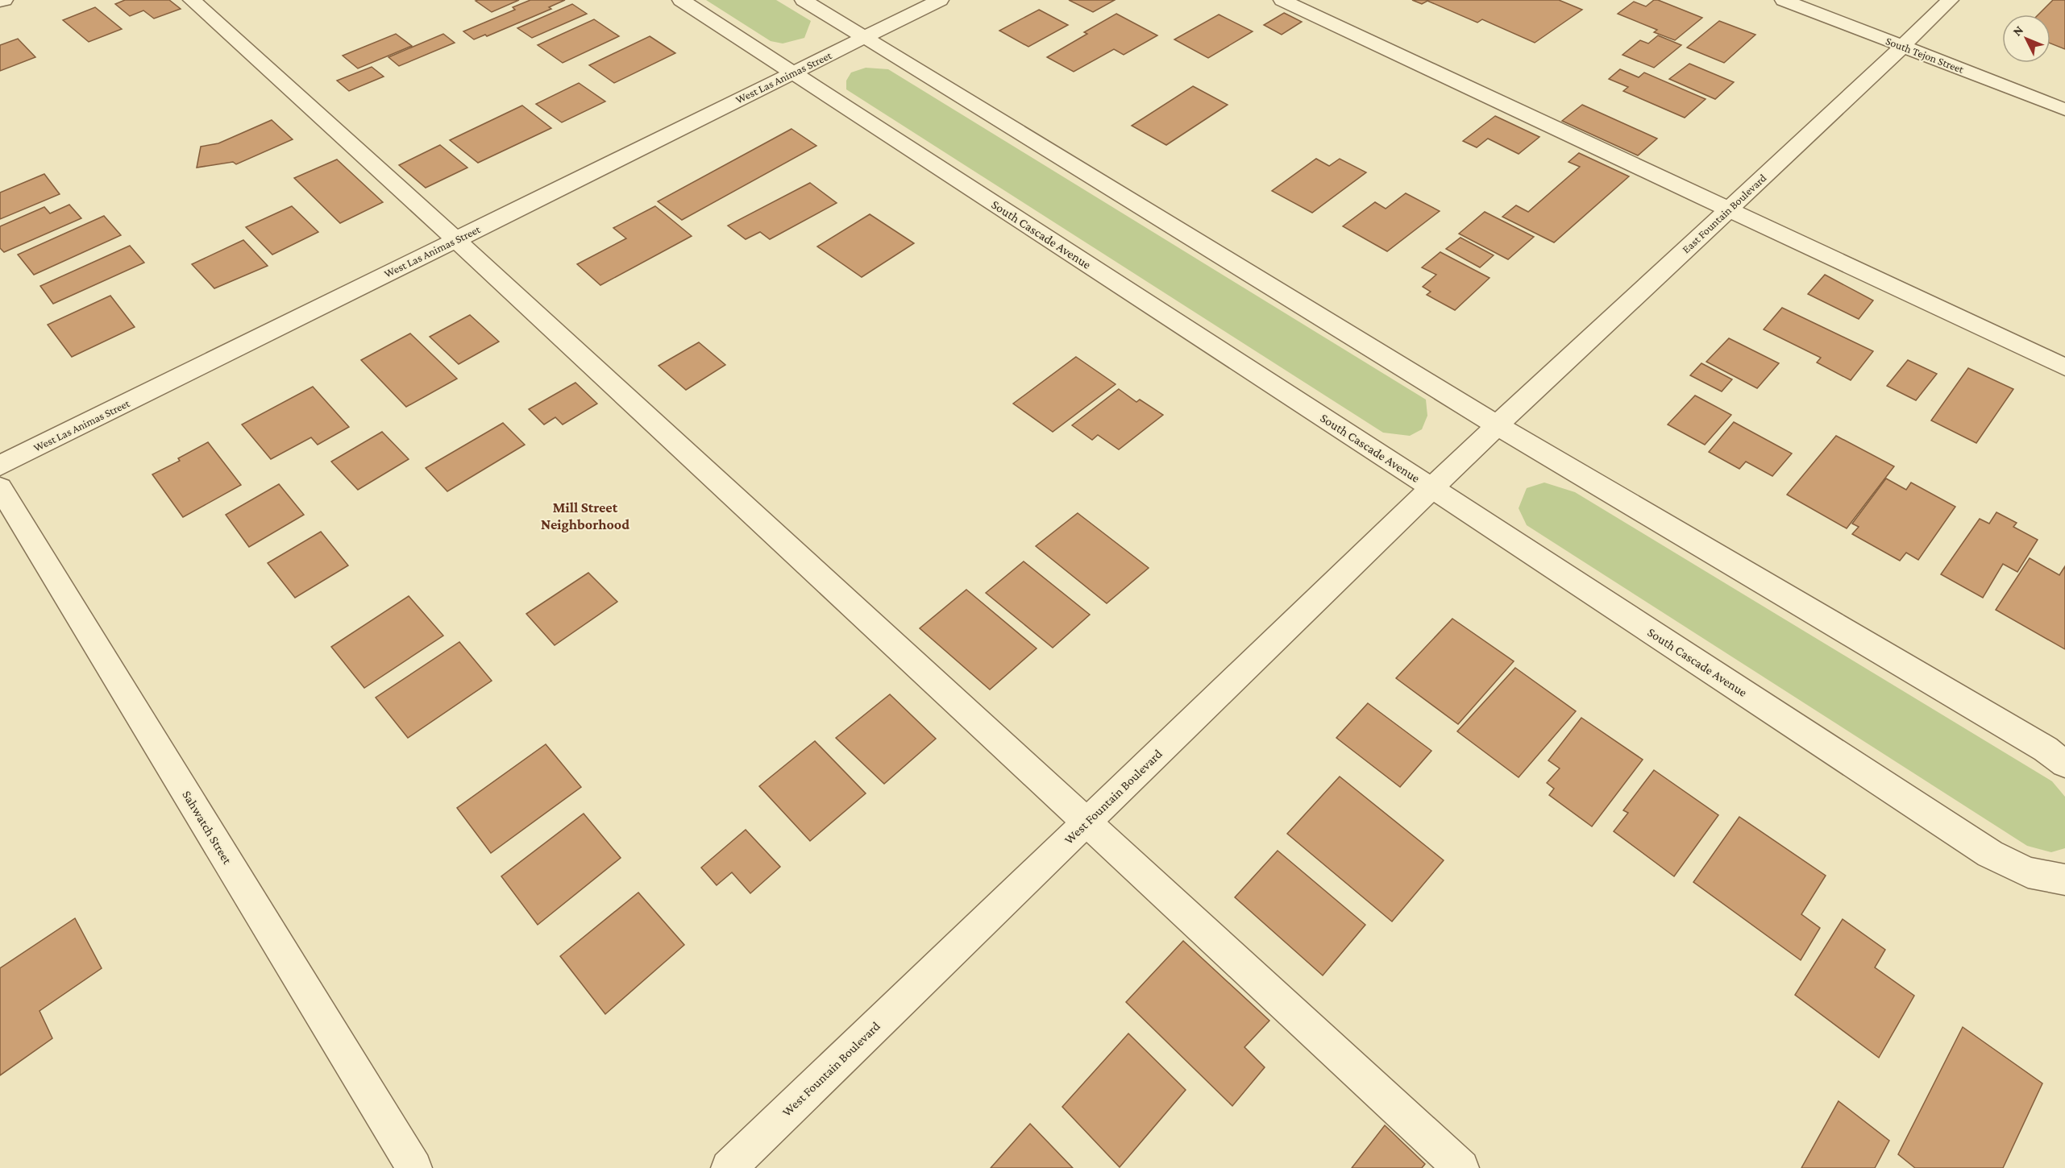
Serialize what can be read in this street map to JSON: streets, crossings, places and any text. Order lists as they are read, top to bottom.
{
  "streets": {
    "street": [
      "South Tejon Street",
      "West Las Animas Street",
      "East Fountain Boulevard",
      "South Cascade Avenue",
      "West Fountain Boulevard",
      "Sahwatch Street"
    ]
  },
  "crossings": [
    ["South Tejon Street", "East Fountain Boulevard"],
    ["West Las Animas Street", "South Cascade Avenue"],
    ["East Fountain Boulevard", "West Fountain Boulevard"],
    ["South Cascade Avenue", "West Fountain Boulevard"]
  ],
  "districts": ["Mill Street Neighborhood"],
  "north": "top left"
}
